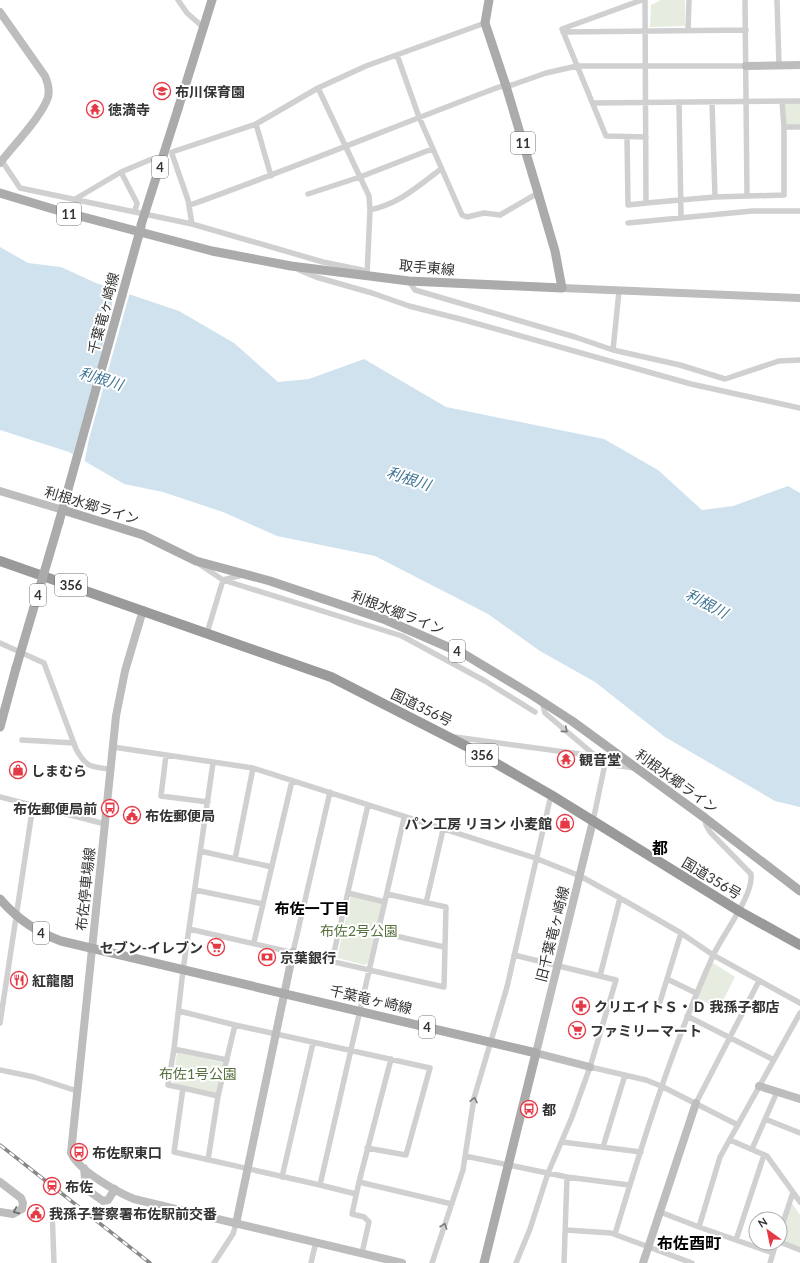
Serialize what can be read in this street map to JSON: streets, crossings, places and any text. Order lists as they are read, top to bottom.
{
  "streets": {
    "highway": ["356", "国道356号"],
    "main road": [
      "11",
      "4",
      "取手東線",
      "千葉竜ヶ崎線",
      "利根水郷ライン"
    ],
    "street": ["布佐停車場線", "旧千葉竜ヶ崎線"]
  },
  "crossings": [
    ["11", "取手東線"],
    ["取手東線", "千葉竜ヶ崎線"],
    ["千葉竜ヶ崎線", "利根水郷ライン"],
    ["千葉竜ヶ崎線", "布佐停車場線"],
    ["千葉竜ヶ崎線", "旧千葉竜ヶ崎線"],
    ["国道356号", "布佐停車場線"],
    ["国道356号", "旧千葉竜ヶ崎線"]
  ],
  "districts": ["都", "布佐一丁目", "布佐酉町"],
  "water": ["利根川"],
  "parks": ["布佐2号公園", "布佐1号公園"],
  "places": {
    "school or university": ["布川保育園"],
    "temple": ["徳満寺", "観音堂"],
    "shop": ["しまむら", "パン工房 リヨン 小麦館"],
    "bus stop": ["布佐郵便局前", "都", "布佐駅東口"],
    "public building": ["布佐郵便局", "我孫子警察署布佐駅前交番"],
    "supermarket": ["セブン-イレブン", "ファミリーマート"],
    "bank": ["京葉銀行"],
    "restaurant": ["紅龍閣"],
    "pharmacy": ["クリエイトＳ・Ｄ 我孫子都店"],
    "station": ["布佐"]
  },
  "north": "top left"
}
